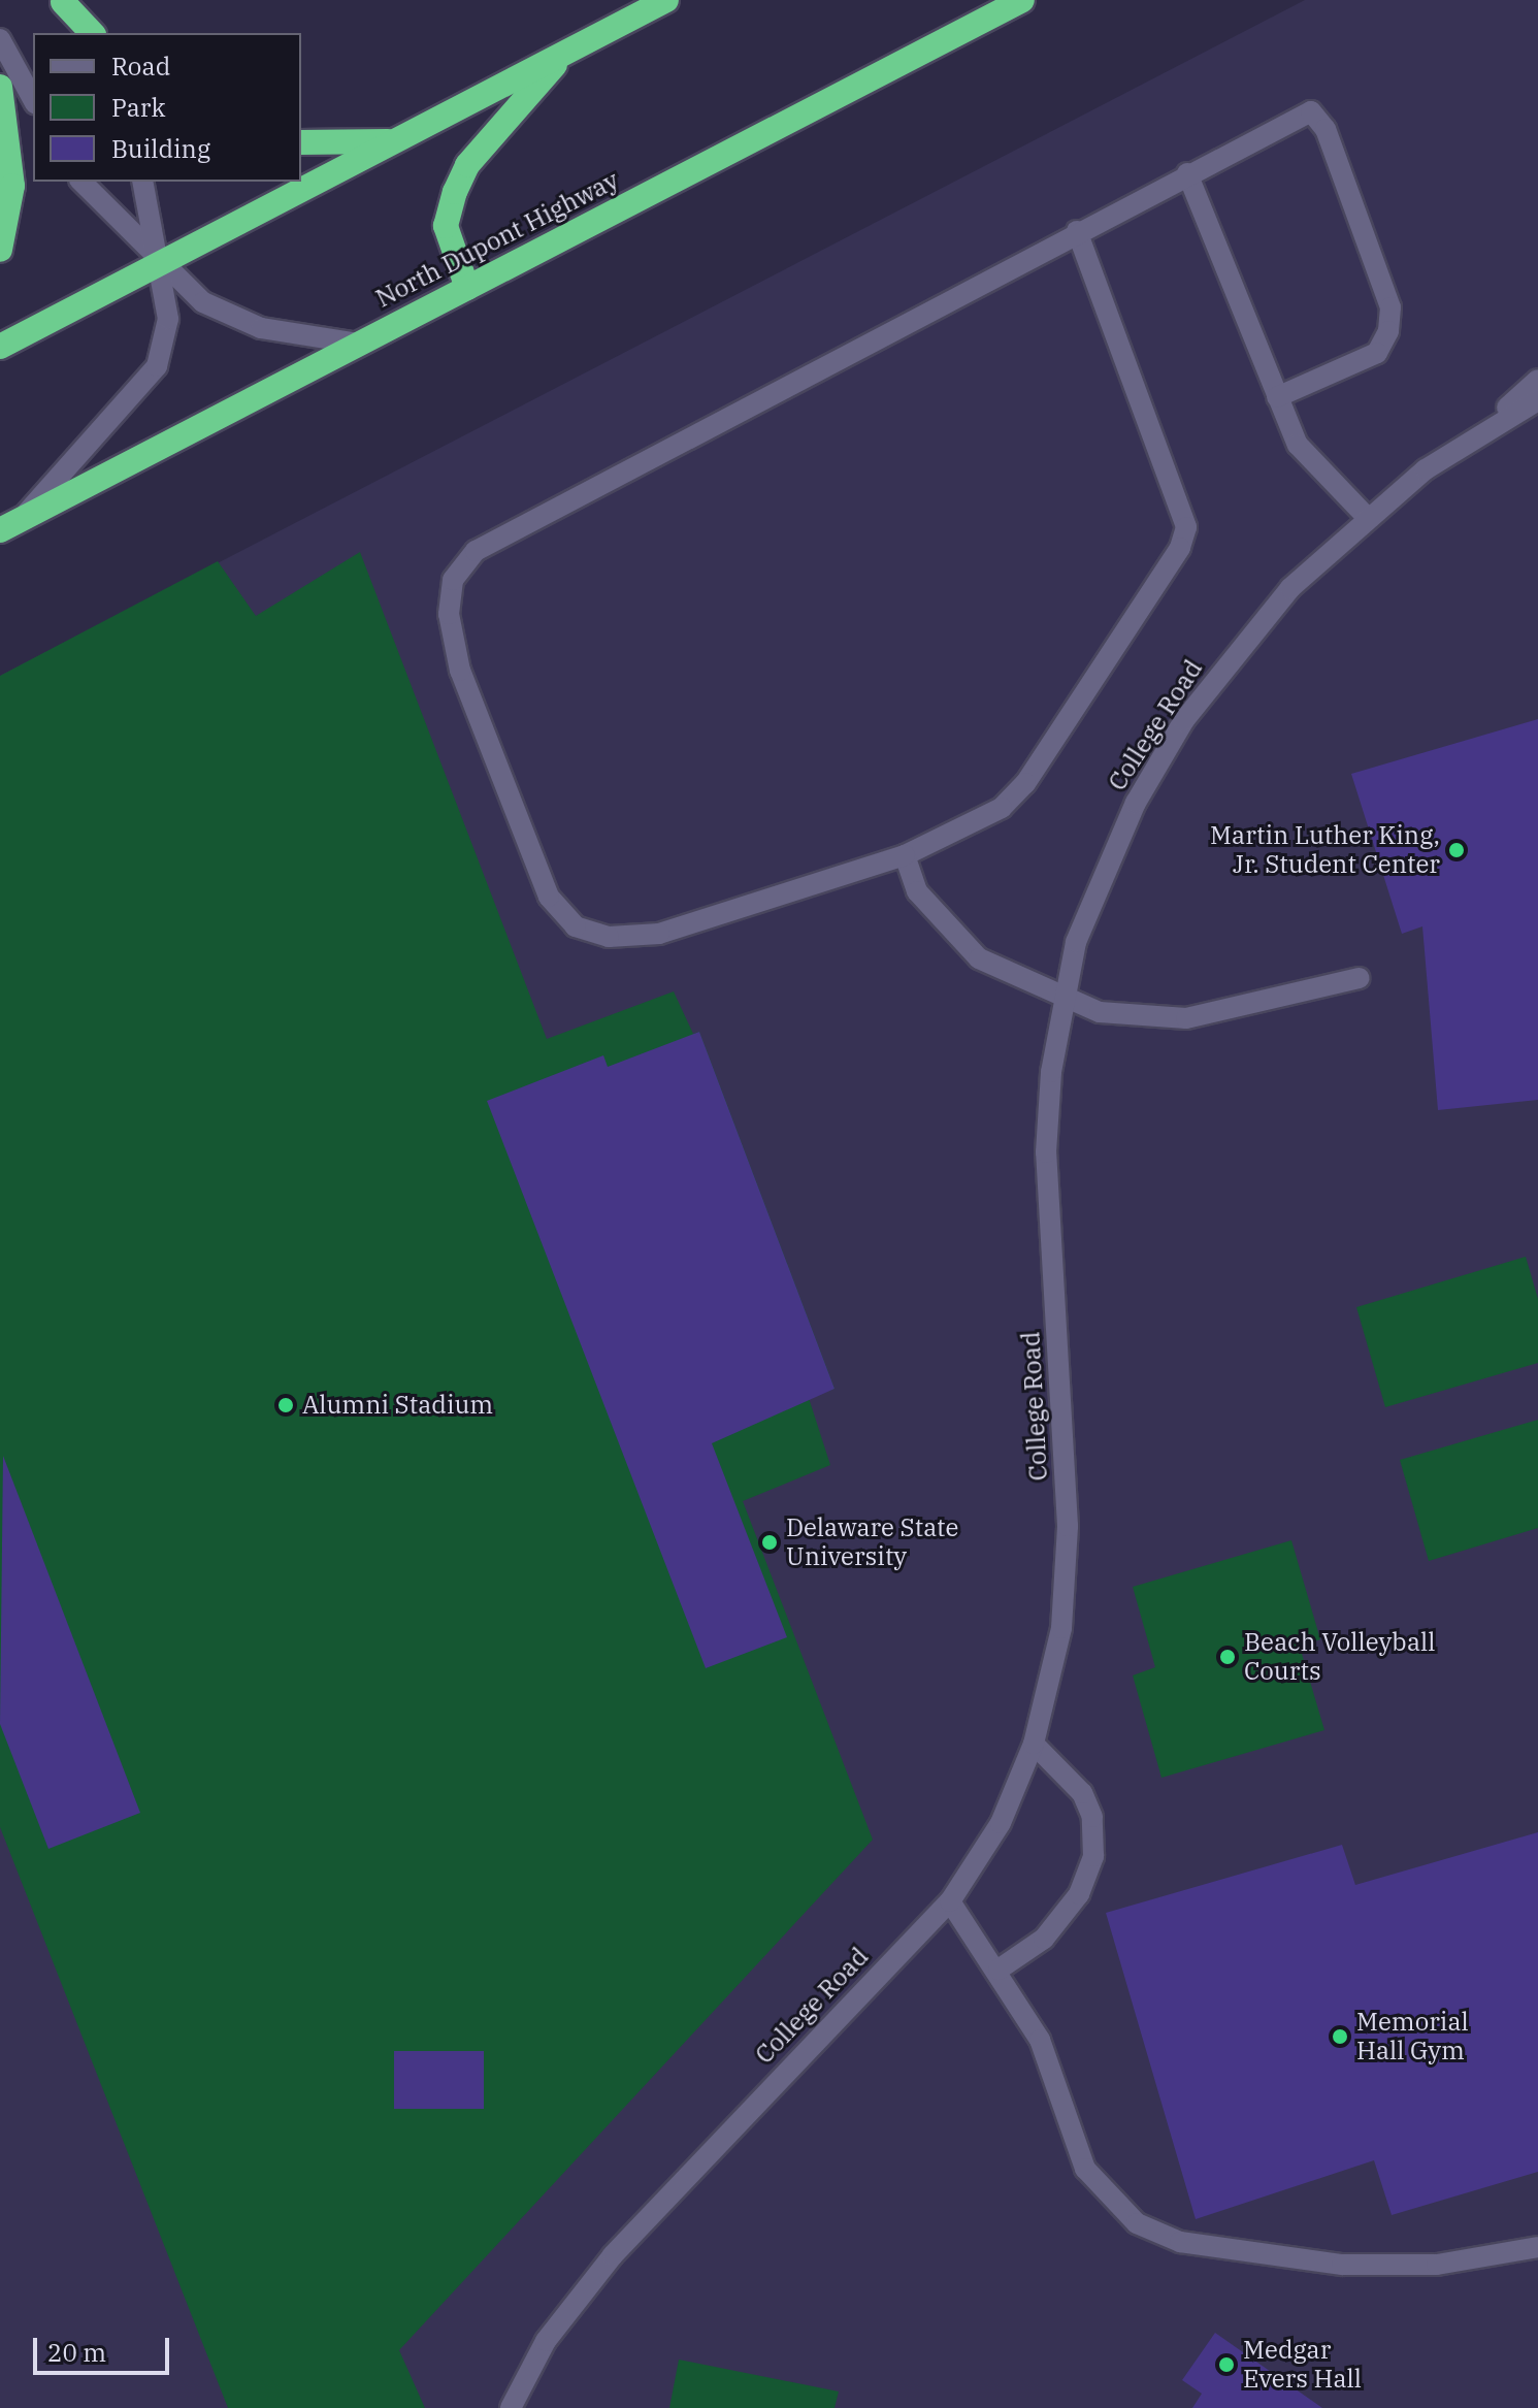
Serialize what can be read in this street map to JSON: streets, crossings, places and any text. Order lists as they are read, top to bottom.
{
  "streets": {
    "highway": ["North Dupont Highway"],
    "street": ["College Road"]
  },
  "places": [
    "Martin Luther King, Jr. Student Center",
    "Alumni Stadium",
    "Delaware State University",
    "Beach Volleyball Courts",
    "Memorial Hall Gym",
    "Medgar Evers Hall"
  ],
  "legend": ["Road", "Park", "Building"],
  "scale_bar": "20 m"
}
